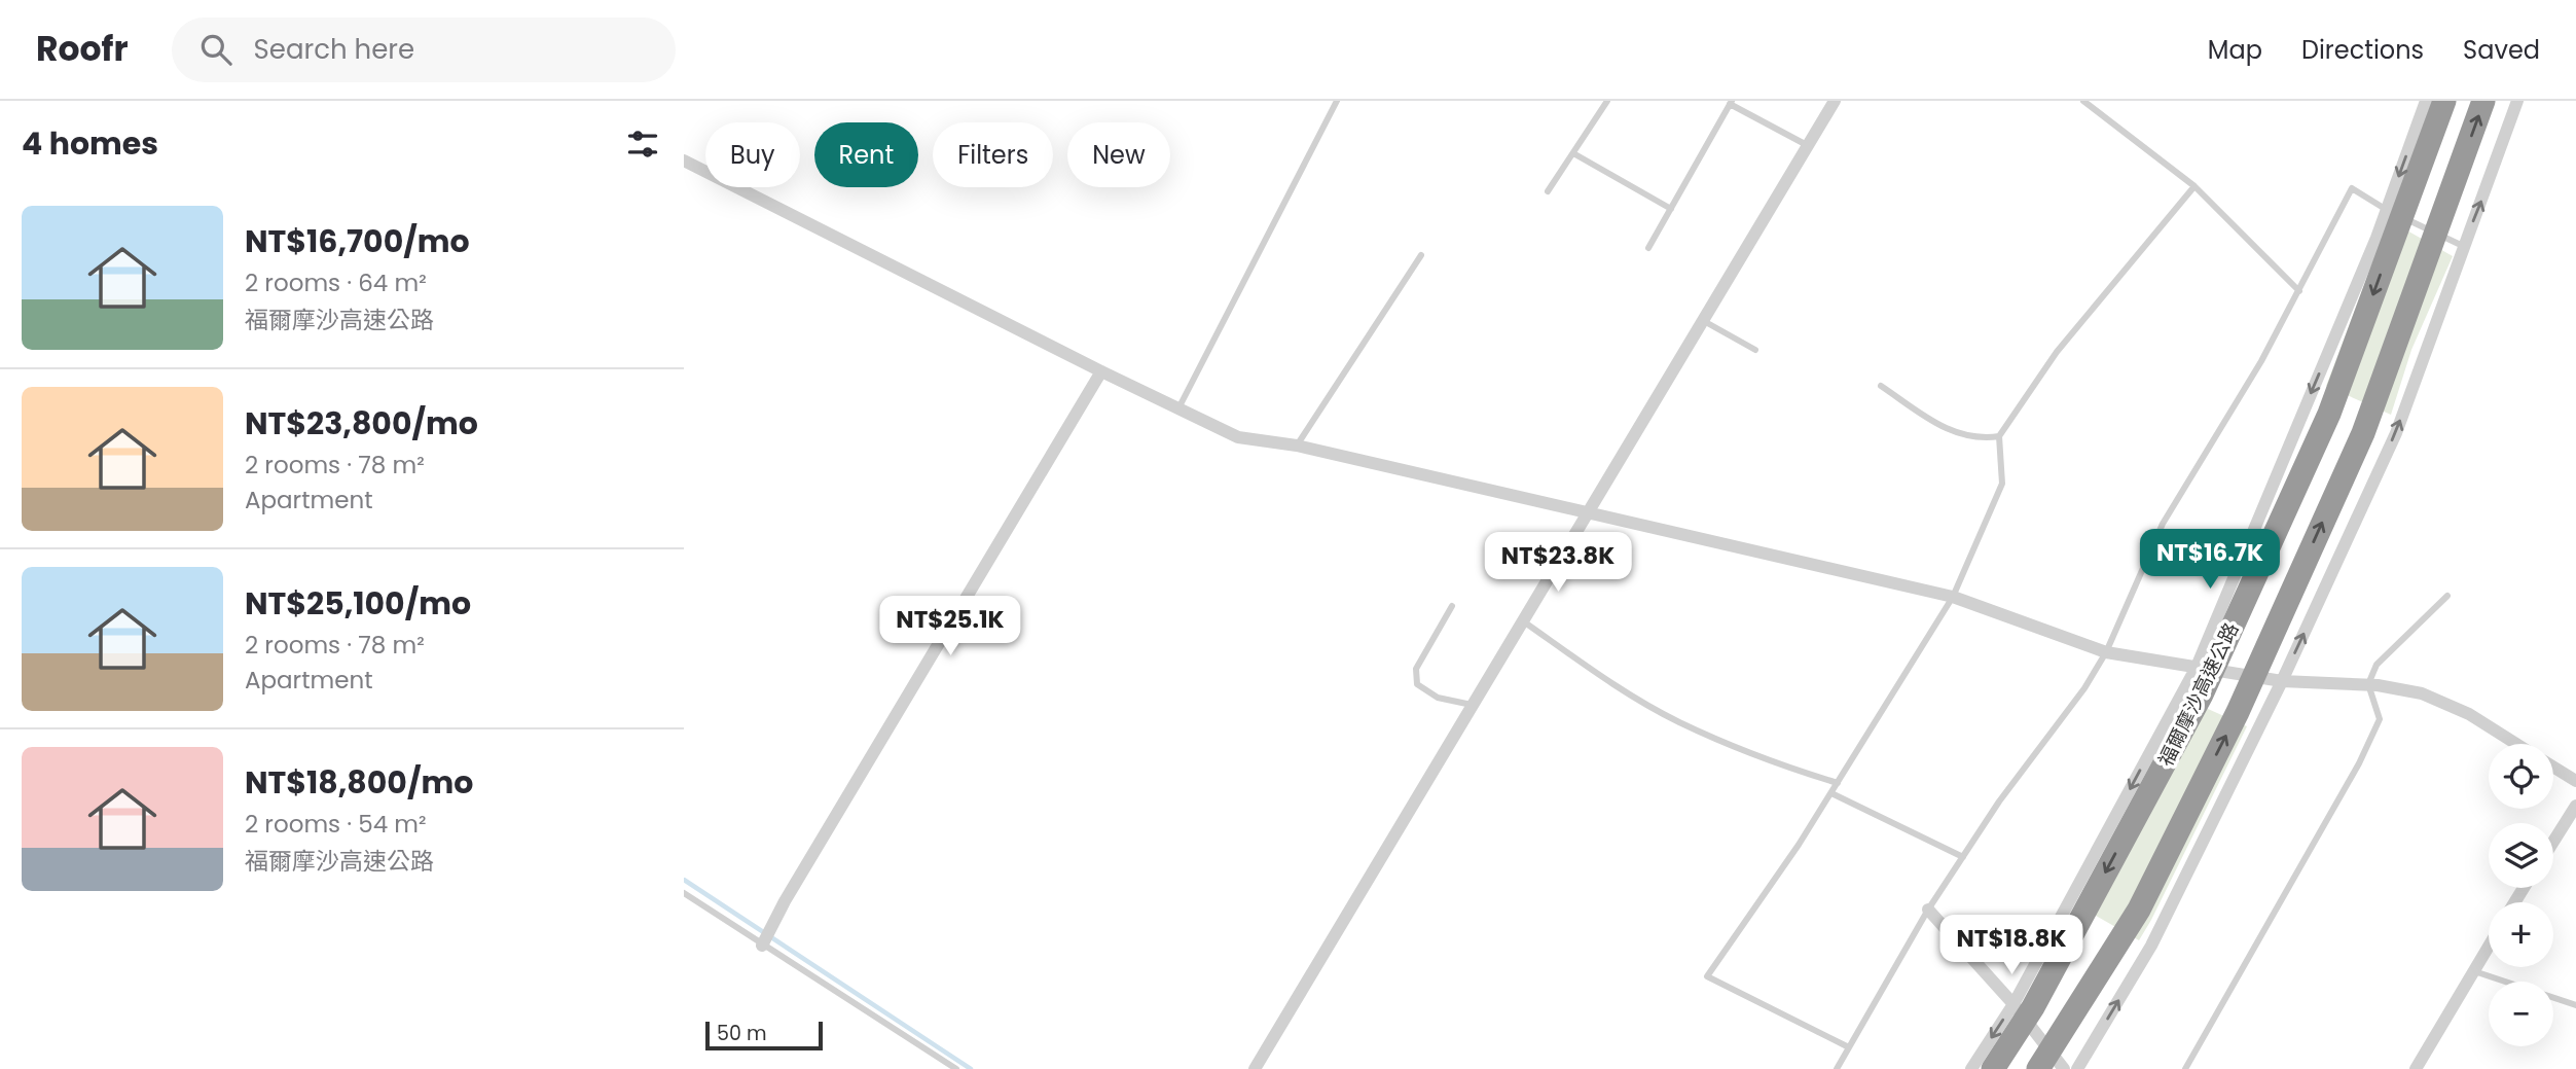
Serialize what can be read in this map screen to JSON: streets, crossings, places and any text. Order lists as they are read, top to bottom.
{
  "streets": {
    "highway": ["福爾摩沙高速公路"]
  },
  "scale_bar": "50 m",
  "page": {
    "header": "Roofr",
    "search": "Search here",
    "nav": ["Map", "Directions", "Saved"],
    "heading": "4 homes",
    "chip": [
      "Buy",
      "Rent",
      "Filters",
      "New"
    ],
    "list": [
      {
        "name": "NT$16,700/mo",
        "note": "2 rooms · 64 m² · 福爾摩沙高速公路"
      },
      {
        "name": "NT$23,800/mo",
        "note": "2 rooms · 78 m² · Apartment"
      },
      {
        "name": "NT$25,100/mo",
        "note": "2 rooms · 78 m² · Apartment"
      },
      {
        "name": "NT$18,800/mo",
        "note": "2 rooms · 54 m² · 福爾摩沙高速公路"
      }
    ],
    "price": [
      "NT$16.7K",
      "NT$23.8K",
      "NT$25.1K",
      "NT$18.8K"
    ],
    "map_buttons": ["+", "−"],
    "scale": "50 m"
  }
}
